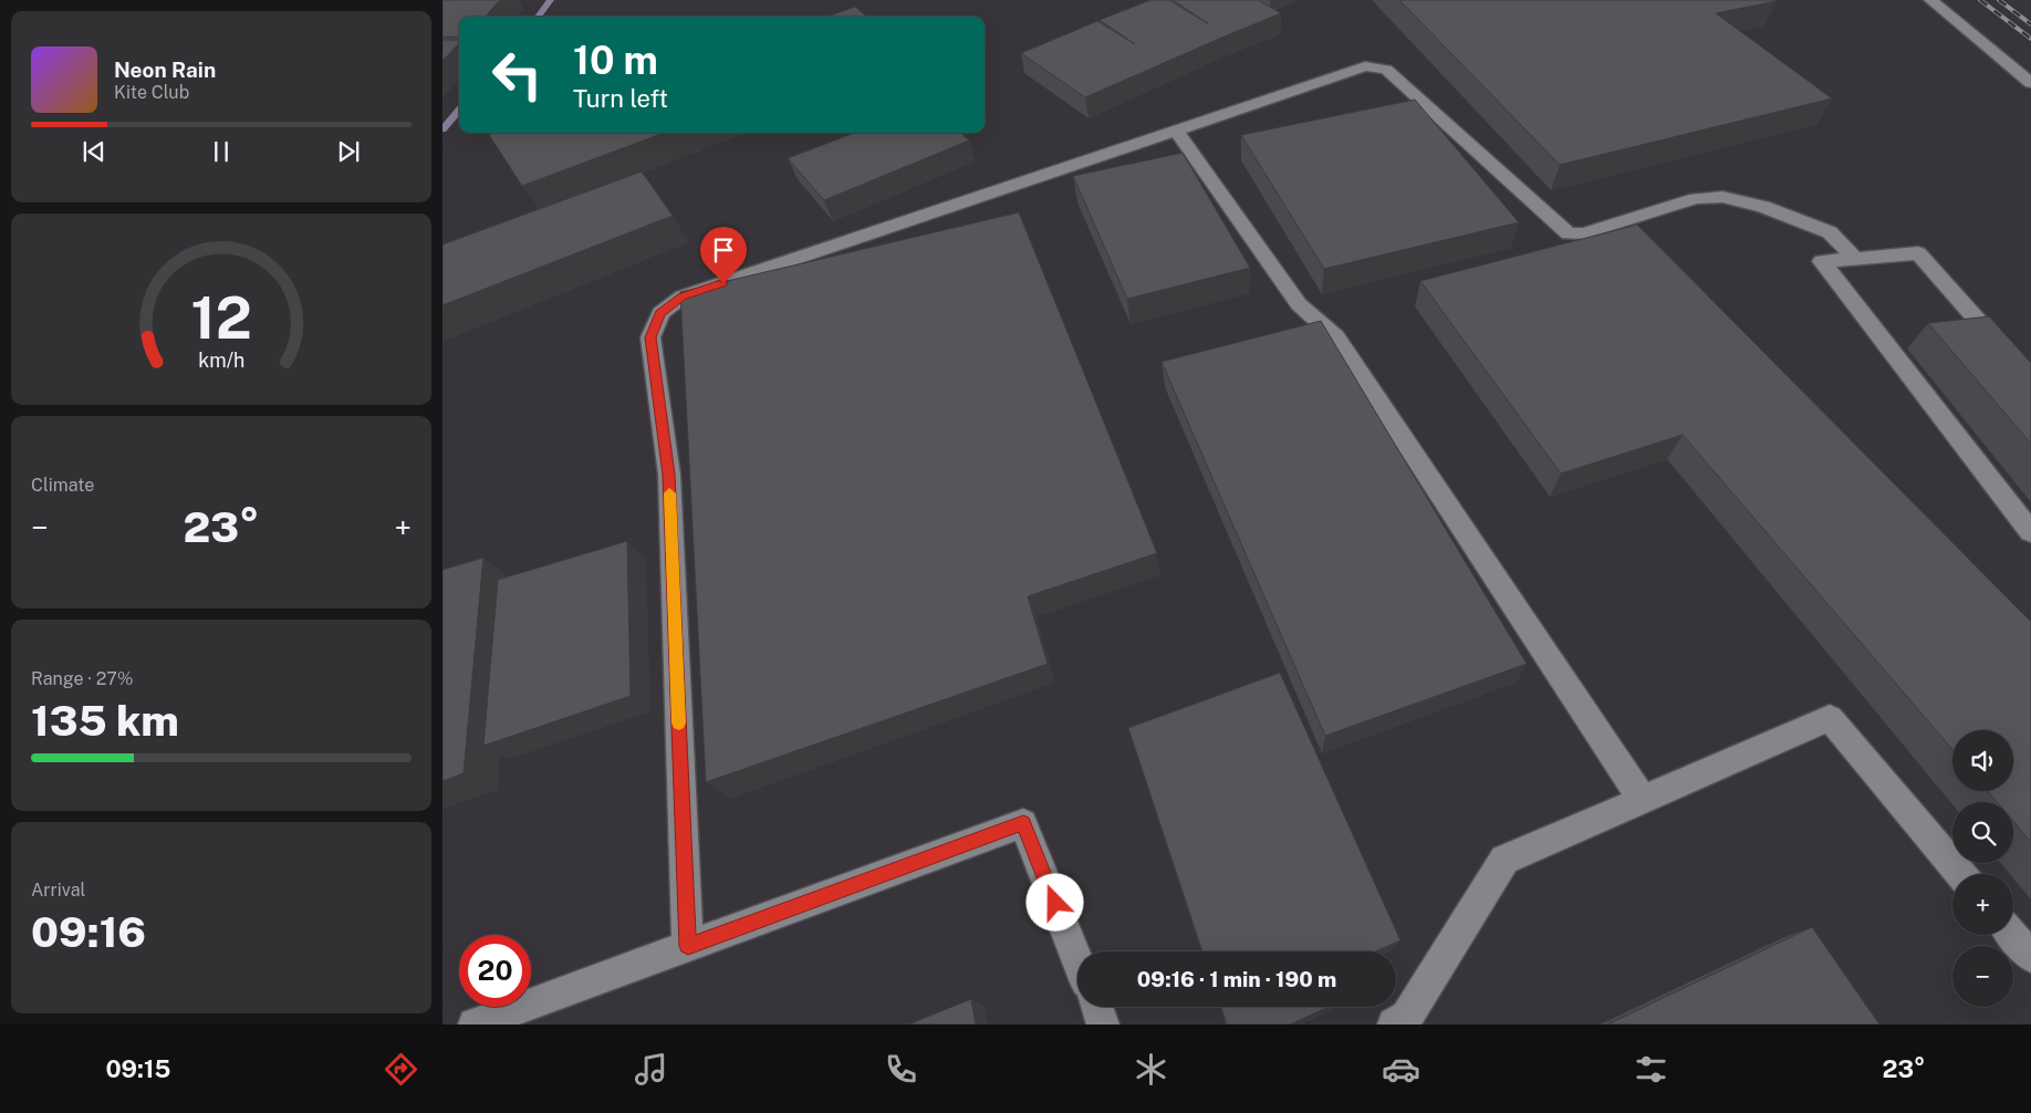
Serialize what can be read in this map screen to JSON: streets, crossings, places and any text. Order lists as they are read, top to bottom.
{
  "page": {
    "turn": ["10 m", "Turn left"],
    "song": ["Neon Rain", "Kite Club"],
    "tile": [
      "Climate",
      ["Range · 27%", "135 km"],
      ["Arrival", "09:16"]
    ],
    "heat": ["−", "23°", "+"],
    "map_buttons": ["+", "−"],
    "limit": "20",
    "trip": "09:16 · 1 min · 190 m",
    "tabs": ["09:15", "23°"],
    "gauge": ["12", "km/h"]
  }
}
